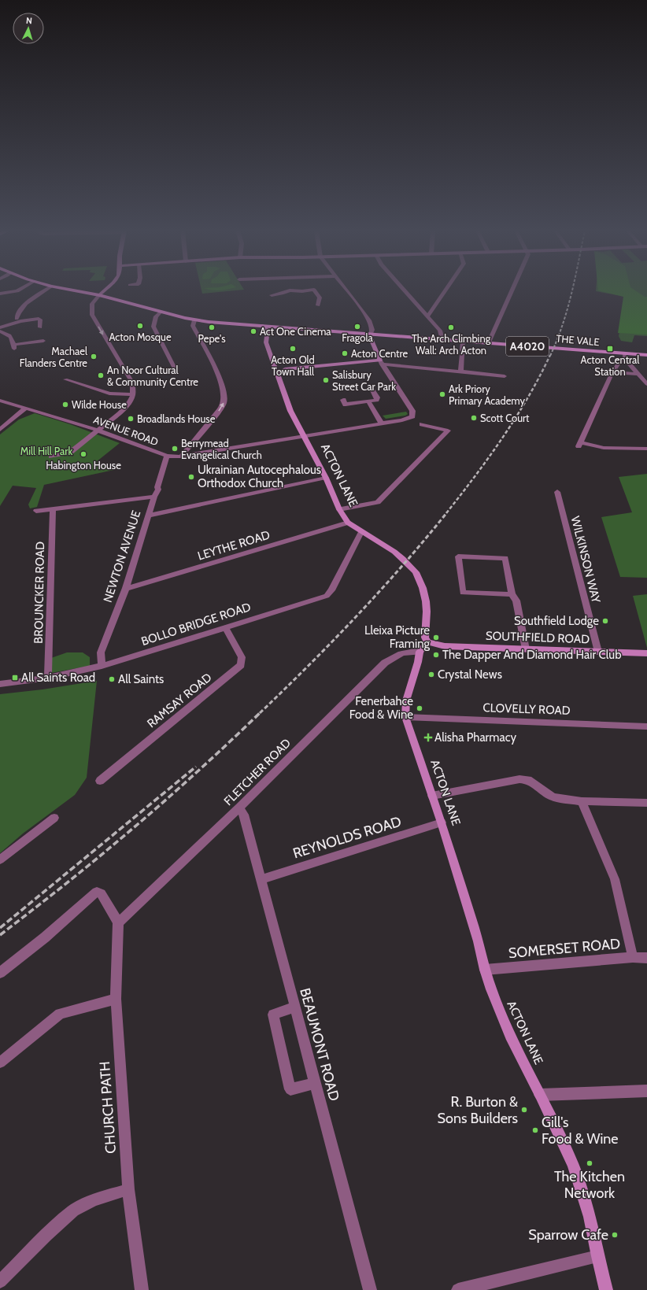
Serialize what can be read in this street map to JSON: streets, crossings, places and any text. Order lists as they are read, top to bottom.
{
  "streets": {
    "main road": [
      "THE VALE",
      "A4020",
      "ACTON LANE",
      "SOUTHFIELD ROAD"
    ],
    "street": [
      "AVENUE ROAD",
      "LEYTHE ROAD",
      "NEWTON AVENUE",
      "WILKINSON WAY",
      "BROUNCKER ROAD",
      "BOLLO BRIDGE ROAD",
      "RAMSAY ROAD",
      "CLOVELLY ROAD",
      "FLETCHER ROAD",
      "REYNOLDS ROAD",
      "SOMERSET ROAD",
      "BEAUMONT ROAD",
      "CHURCH PATH"
    ]
  },
  "crossings": [
    ["THE VALE", "A4020"],
    ["AVENUE ROAD", "ACTON LANE"],
    ["AVENUE ROAD", "NEWTON AVENUE"],
    ["ACTON LANE", "LEYTHE ROAD"],
    ["ACTON LANE", "BOLLO BRIDGE ROAD"],
    ["ACTON LANE", "SOUTHFIELD ROAD"],
    ["ACTON LANE", "CLOVELLY ROAD"],
    ["ACTON LANE", "FLETCHER ROAD"],
    ["ACTON LANE", "REYNOLDS ROAD"],
    ["ACTON LANE", "SOMERSET ROAD"],
    ["LEYTHE ROAD", "NEWTON AVENUE"],
    ["NEWTON AVENUE", "BOLLO BRIDGE ROAD"],
    ["WILKINSON WAY", "SOUTHFIELD ROAD"],
    ["BROUNCKER ROAD", "BOLLO BRIDGE ROAD"],
    ["BOLLO BRIDGE ROAD", "RAMSAY ROAD"],
    ["FLETCHER ROAD", "BEAUMONT ROAD"],
    ["FLETCHER ROAD", "CHURCH PATH"],
    ["REYNOLDS ROAD", "BEAUMONT ROAD"]
  ],
  "parks": ["Mill Hill Park"],
  "places": {
    "other": [
      "Acton Mosque",
      "Fragola",
      "Pepe's",
      "The Arch Climbing Wall: Arch Acton",
      "Act One Cinema",
      "Acton Old Town Hall",
      "Acton Centre",
      "Machael Flanders Centre",
      "An Noor Cultural & Community Centre",
      "Salisbury Street Car Park",
      "Ark Priory Primary Academy",
      "Wilde House",
      "Scott Court",
      "Broadlands House",
      "Berrymead Evangelical Church",
      "Habington House",
      "Ukrainian Autocephalous Orthodox Church",
      "Southfield Lodge",
      "Lleixa Picture Framing",
      "The Dapper And Diamond Hair Club",
      "Crystal News",
      "All Saints",
      "Fenerbahce Food & Wine",
      "R. Burton & Sons Builders",
      "Gill's Food & Wine",
      "The Kitchen Network",
      "Sparrow Cafe"
    ],
    "transit": ["Acton Central Station", "All Saints Road"],
    "health": ["Alisha Pharmacy"]
  },
  "north": "top"
}
